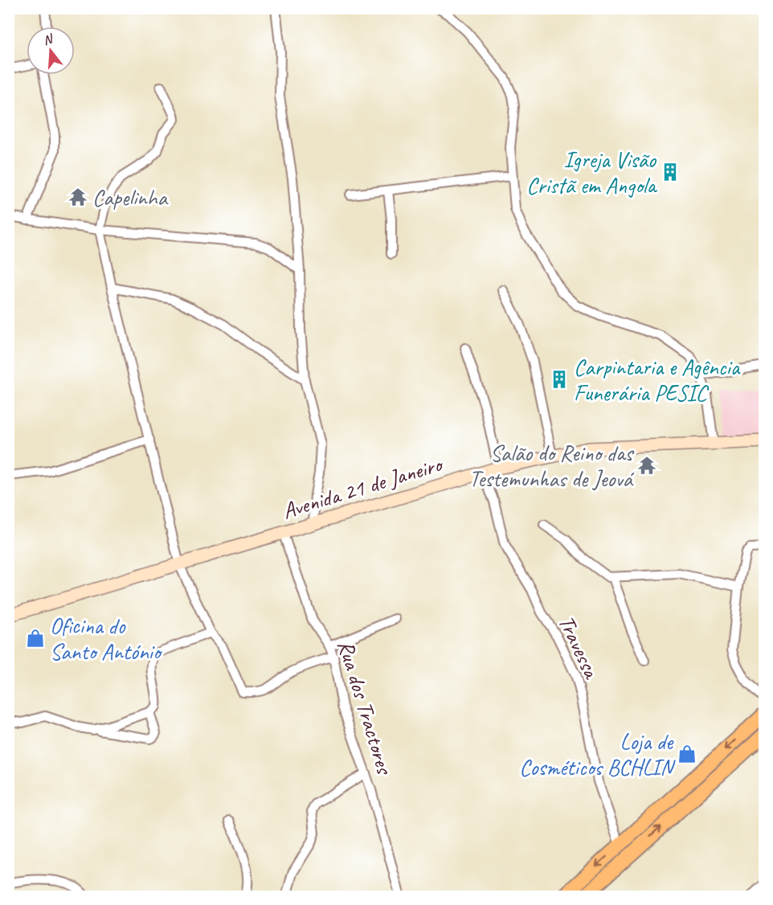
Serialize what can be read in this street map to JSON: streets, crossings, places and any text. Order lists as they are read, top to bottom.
{
  "streets": {
    "main road": ["Avenida 21 de Janeiro"],
    "street": ["Travessa", "Rua dos Tractores"]
  },
  "crossings": [
    ["Avenida 21 de Janeiro", "Travessa"],
    ["Avenida 21 de Janeiro", "Rua dos Tractores"]
  ],
  "places": {
    "building": ["Igreja Visão Cristã em Angola", "Carpintaria e Agência Funerária PESIC"],
    "temple": ["Capelinha", "Salão do Reino das Testemunhas de Jeová"],
    "shop": ["Oficina do Santo António", "Loja de Cosméticos BCHLIN"]
  },
  "north": "top"
}
